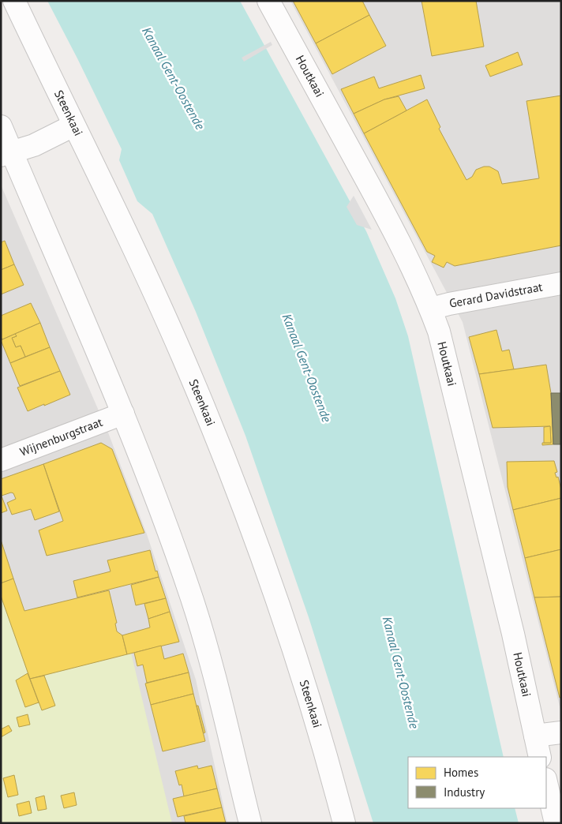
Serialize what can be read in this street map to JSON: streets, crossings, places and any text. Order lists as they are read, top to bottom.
{
  "streets": {
    "street": [
      "Houtkaai",
      "Steenkaai",
      "Gerard Davidstraat",
      "Wijnenburgstraat"
    ]
  },
  "crossings": [
    ["Houtkaai", "Gerard Davidstraat"]
  ],
  "water": ["Kanaal Gent-Oostende"],
  "legend": ["Homes", "Industry"]
}
